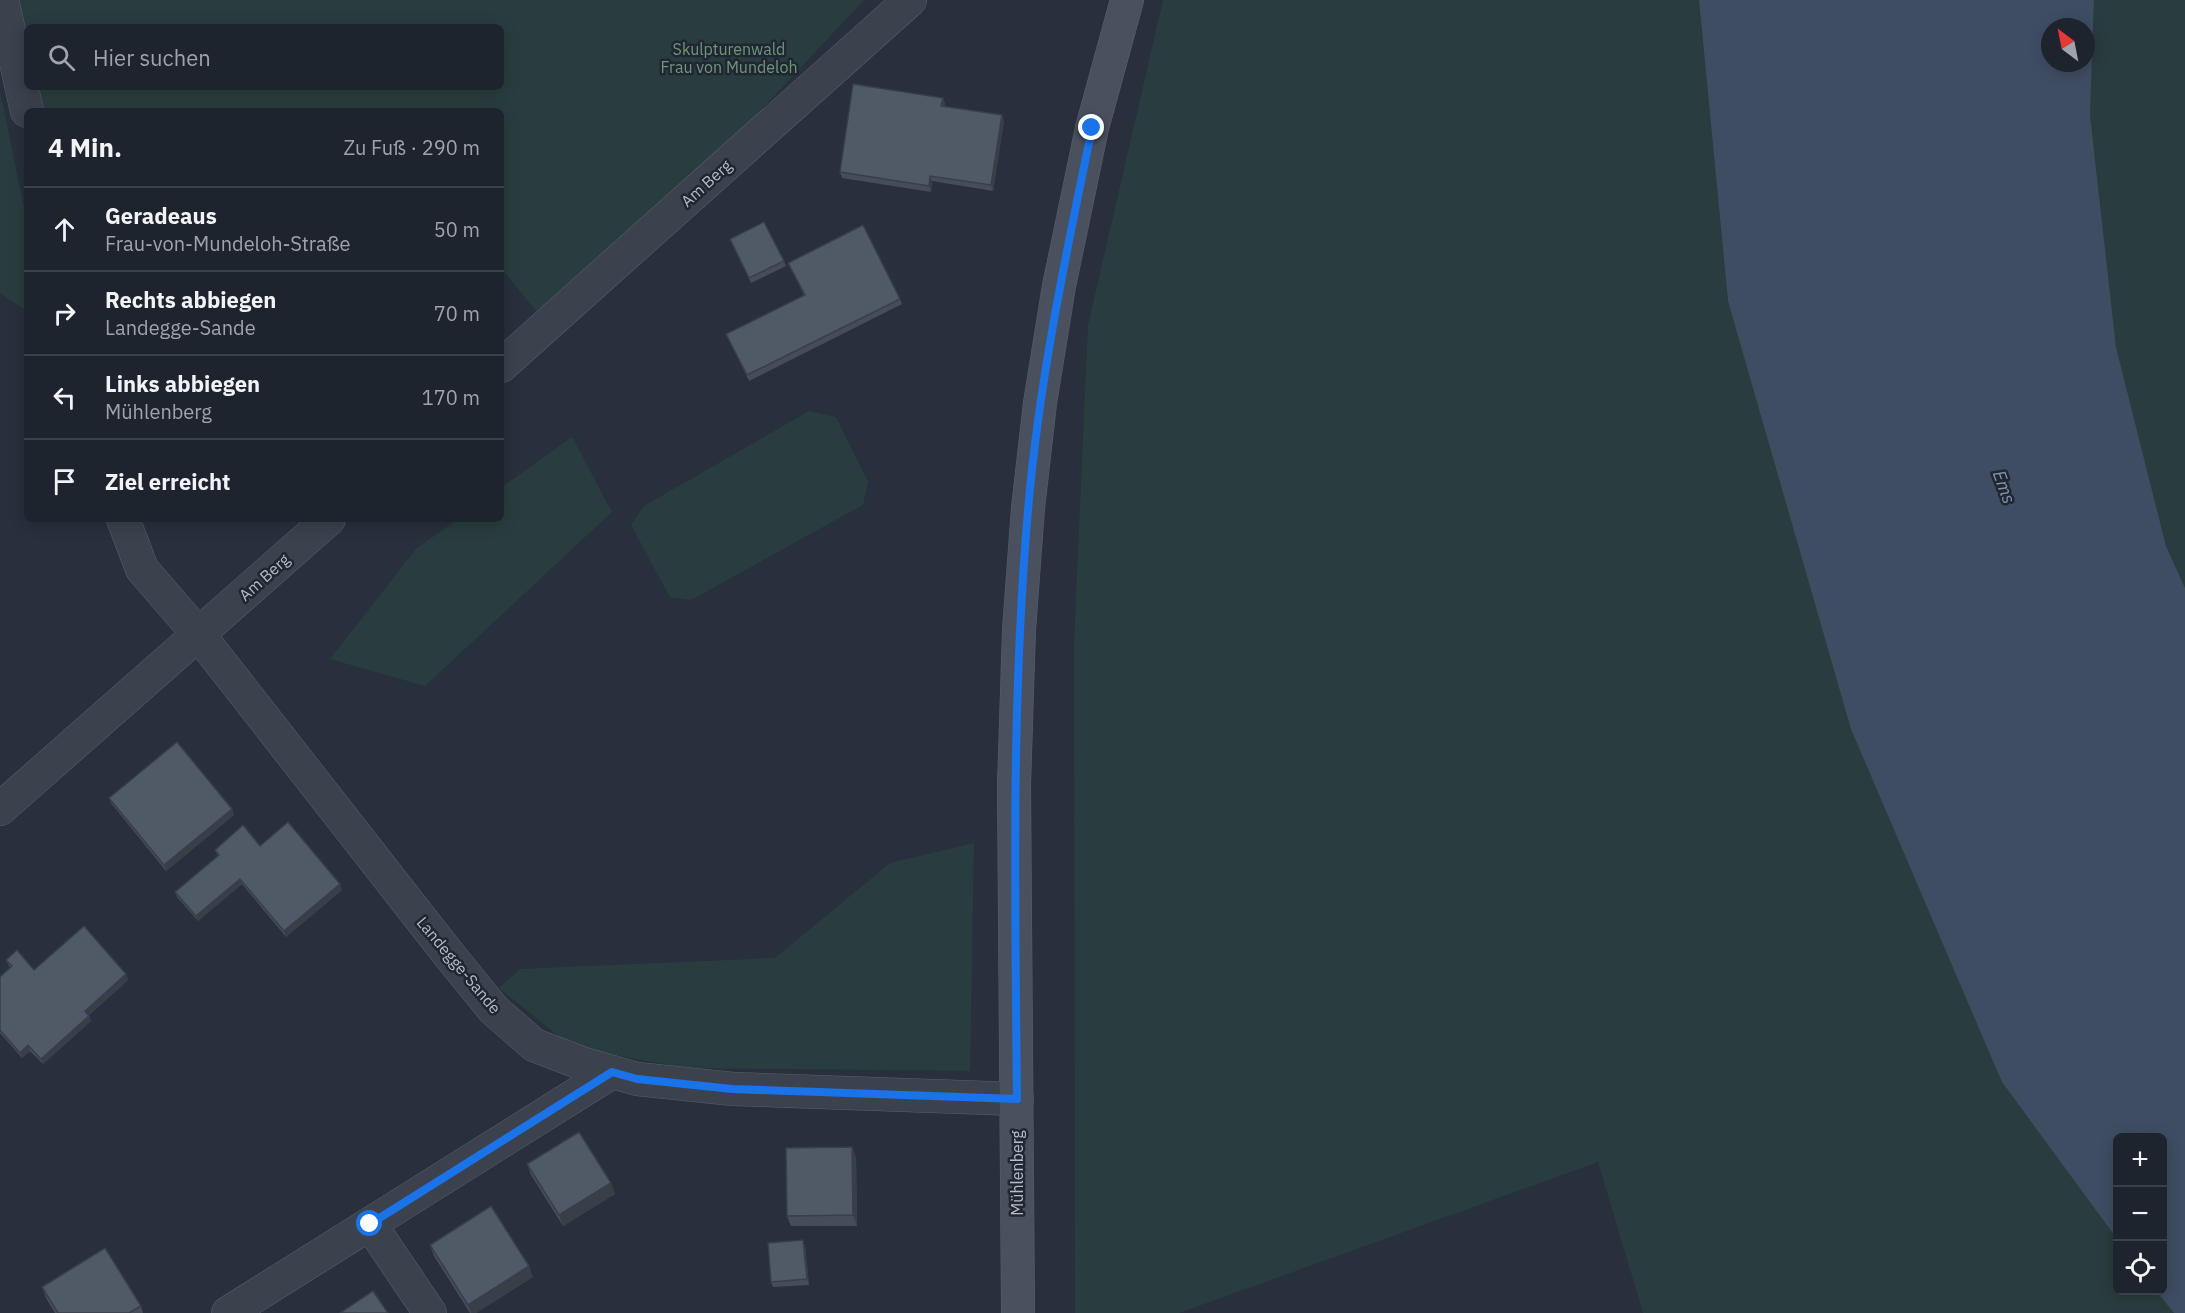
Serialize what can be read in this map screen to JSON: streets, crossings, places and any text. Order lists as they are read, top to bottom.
{
  "streets": {
    "main road": ["Mühlenberg"],
    "street": ["Am Berg", "Landegge-Sande"]
  },
  "crossings": [
    ["Am Berg", "Landegge-Sande"],
    ["Landegge-Sande", "Mühlenberg"]
  ],
  "water": ["Ems"],
  "parks": ["Skulpturenwald Frau von Mundeloh"],
  "north": "top left",
  "page": {
    "search": "Hier suchen",
    "heading": ["4 Min.", "Zu Fuß · 290 m"],
    "list": [
      ["Geradeaus", "Frau-von-Mundeloh-Straße", "50 m"],
      ["Rechts abbiegen", "Landegge-Sande", "70 m"],
      ["Links abbiegen", "Mühlenberg", "170 m"],
      "Ziel erreicht"
    ],
    "map_buttons": ["+", "−"]
  }
}
